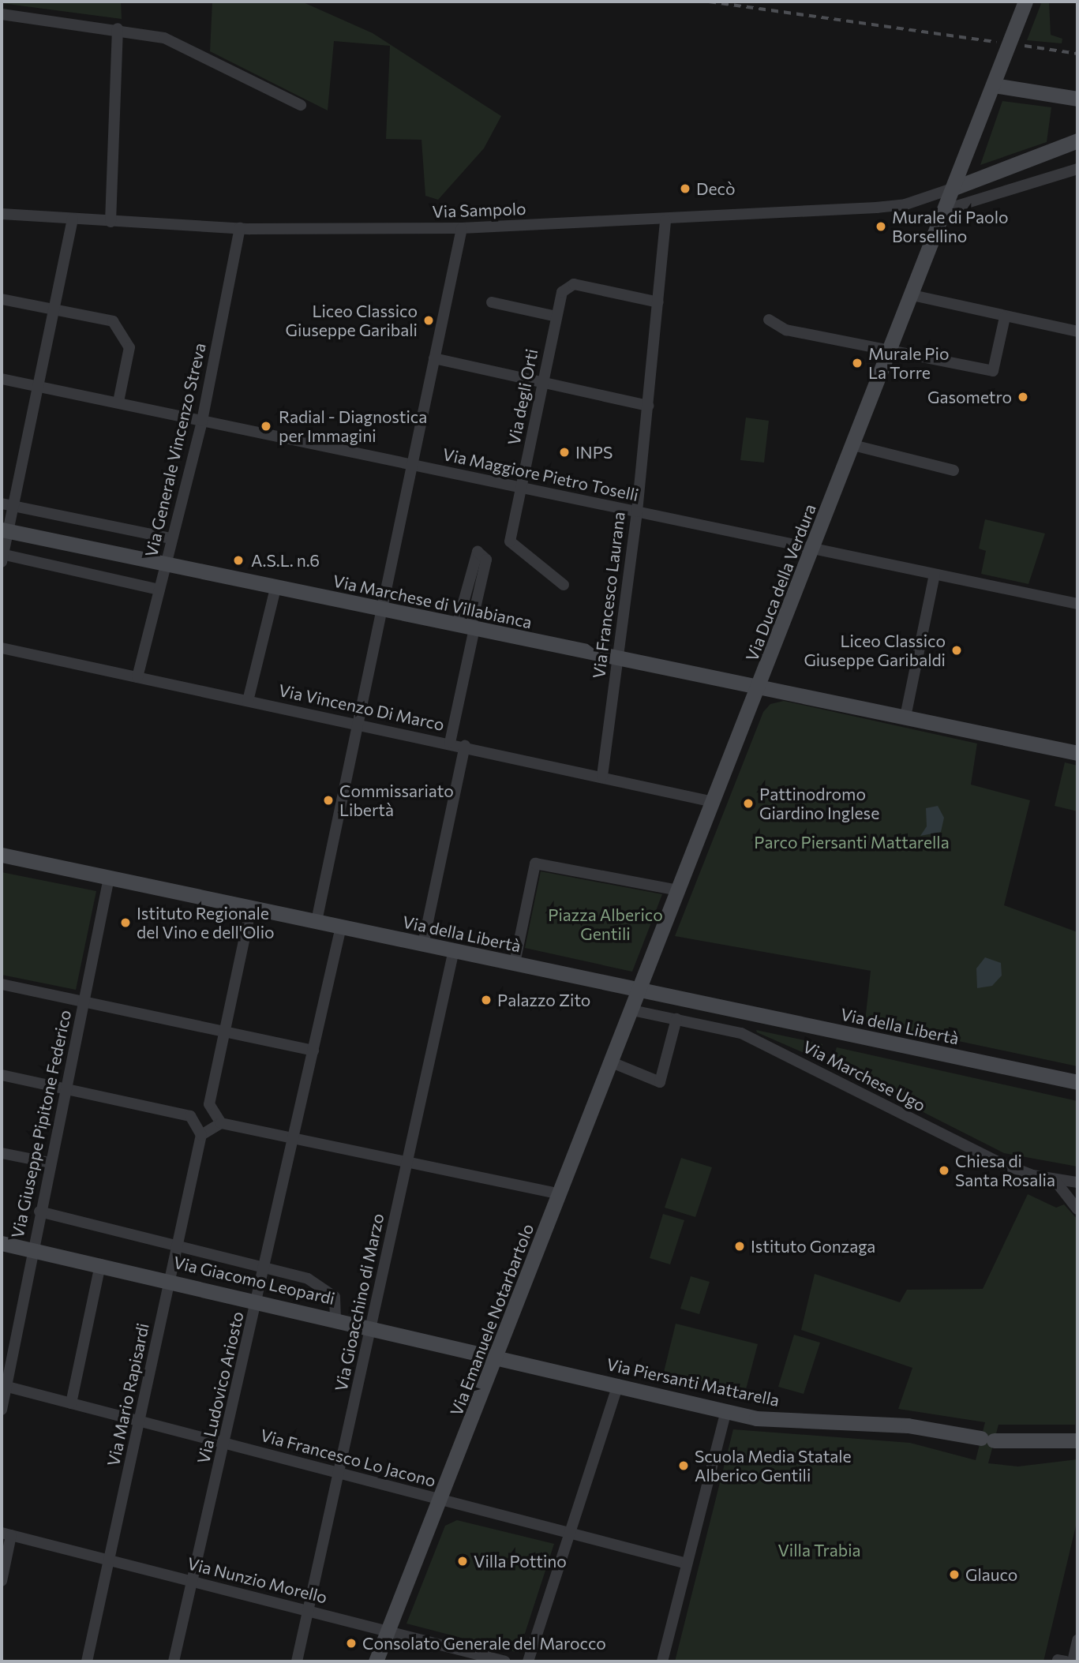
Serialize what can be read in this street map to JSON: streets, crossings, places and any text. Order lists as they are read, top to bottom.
{
  "streets": {
    "street": [
      "Via Sampolo",
      "Via degli Orti",
      "Via Generale Vincenzo Streva",
      "Via Maggiore Pietro Toselli",
      "Via Duca della Verdura",
      "Via Francesco Laurana",
      "Via Marchese di Villabianca",
      "Via Vincenzo Di Marco",
      "Via della Libertà",
      "Via Marchese Ugo",
      "Via Giuseppe Pipitone Federico",
      "Via Giacomo Leopardi",
      "Via Gioacchino di Marzo",
      "Via Emanuele Notarbartolo",
      "Via Piersanti Mattarella",
      "Via Ludovico Ariosto",
      "Via Mario Rapisardi",
      "Via Francesco Lo Jacono",
      "Via Nunzio Morello"
    ]
  },
  "crossings": [
    ["Via Sampolo", "Via Generale Vincenzo Streva"],
    ["Via Sampolo", "Via Duca della Verdura"],
    ["Via Sampolo", "Via Francesco Laurana"],
    ["Via degli Orti", "Via Maggiore Pietro Toselli"],
    ["Via degli Orti", "Via Francesco Laurana"],
    ["Via Generale Vincenzo Streva", "Via Maggiore Pietro Toselli"],
    ["Via Generale Vincenzo Streva", "Via Marchese di Villabianca"],
    ["Via Generale Vincenzo Streva", "Via Vincenzo Di Marco"],
    ["Via Maggiore Pietro Toselli", "Via Duca della Verdura"],
    ["Via Maggiore Pietro Toselli", "Via Francesco Laurana"],
    ["Via Duca della Verdura", "Via Marchese di Villabianca"],
    ["Via Duca della Verdura", "Via Vincenzo Di Marco"],
    ["Via Duca della Verdura", "Via della Libertà"],
    ["Via Duca della Verdura", "Via Emanuele Notarbartolo"],
    ["Via Francesco Laurana", "Via Marchese di Villabianca"],
    ["Via Francesco Laurana", "Via Vincenzo Di Marco"],
    ["Via della Libertà", "Via Giuseppe Pipitone Federico"],
    ["Via della Libertà", "Via Gioacchino di Marzo"],
    ["Via della Libertà", "Via Emanuele Notarbartolo"],
    ["Via della Libertà", "Via Ludovico Ariosto"],
    ["Via Marchese Ugo", "Via Emanuele Notarbartolo"],
    ["Via Giuseppe Pipitone Federico", "Via Giacomo Leopardi"],
    ["Via Giuseppe Pipitone Federico", "Via Francesco Lo Jacono"],
    ["Via Giacomo Leopardi", "Via Gioacchino di Marzo"],
    ["Via Giacomo Leopardi", "Via Emanuele Notarbartolo"],
    ["Via Giacomo Leopardi", "Via Piersanti Mattarella"],
    ["Via Giacomo Leopardi", "Via Ludovico Ariosto"],
    ["Via Giacomo Leopardi", "Via Mario Rapisardi"],
    ["Via Gioacchino di Marzo", "Via Francesco Lo Jacono"],
    ["Via Gioacchino di Marzo", "Via Nunzio Morello"],
    ["Via Emanuele Notarbartolo", "Via Piersanti Mattarella"],
    ["Via Emanuele Notarbartolo", "Via Francesco Lo Jacono"],
    ["Via Emanuele Notarbartolo", "Via Nunzio Morello"],
    ["Via Ludovico Ariosto", "Via Francesco Lo Jacono"],
    ["Via Ludovico Ariosto", "Via Nunzio Morello"],
    ["Via Mario Rapisardi", "Via Francesco Lo Jacono"],
    ["Via Mario Rapisardi", "Via Nunzio Morello"]
  ],
  "parks": ["Parco Piersanti Mattarella", "Piazza Alberico Gentili", "Villa Trabia"],
  "places": [
    "Decò",
    "Murale di Paolo Borsellino",
    "Liceo Classico Giuseppe Garibali",
    "Murale Pio La Torre",
    "Gasometro",
    "Radial - Diagnostica per Immagini",
    "INPS",
    "A.S.L. n.6",
    "Liceo Classico Giuseppe Garibaldi",
    "Commissariato Libertà",
    "Pattinodromo Giardino Inglese",
    "Istituto Regionale del Vino e dell'Olio",
    "Palazzo Zito",
    "Chiesa di Santa Rosalia",
    "Istituto Gonzaga",
    "Scuola Media Statale Alberico Gentili",
    "Villa Pottino",
    "Glauco",
    "Consolato Generale del Marocco"
  ]
}
